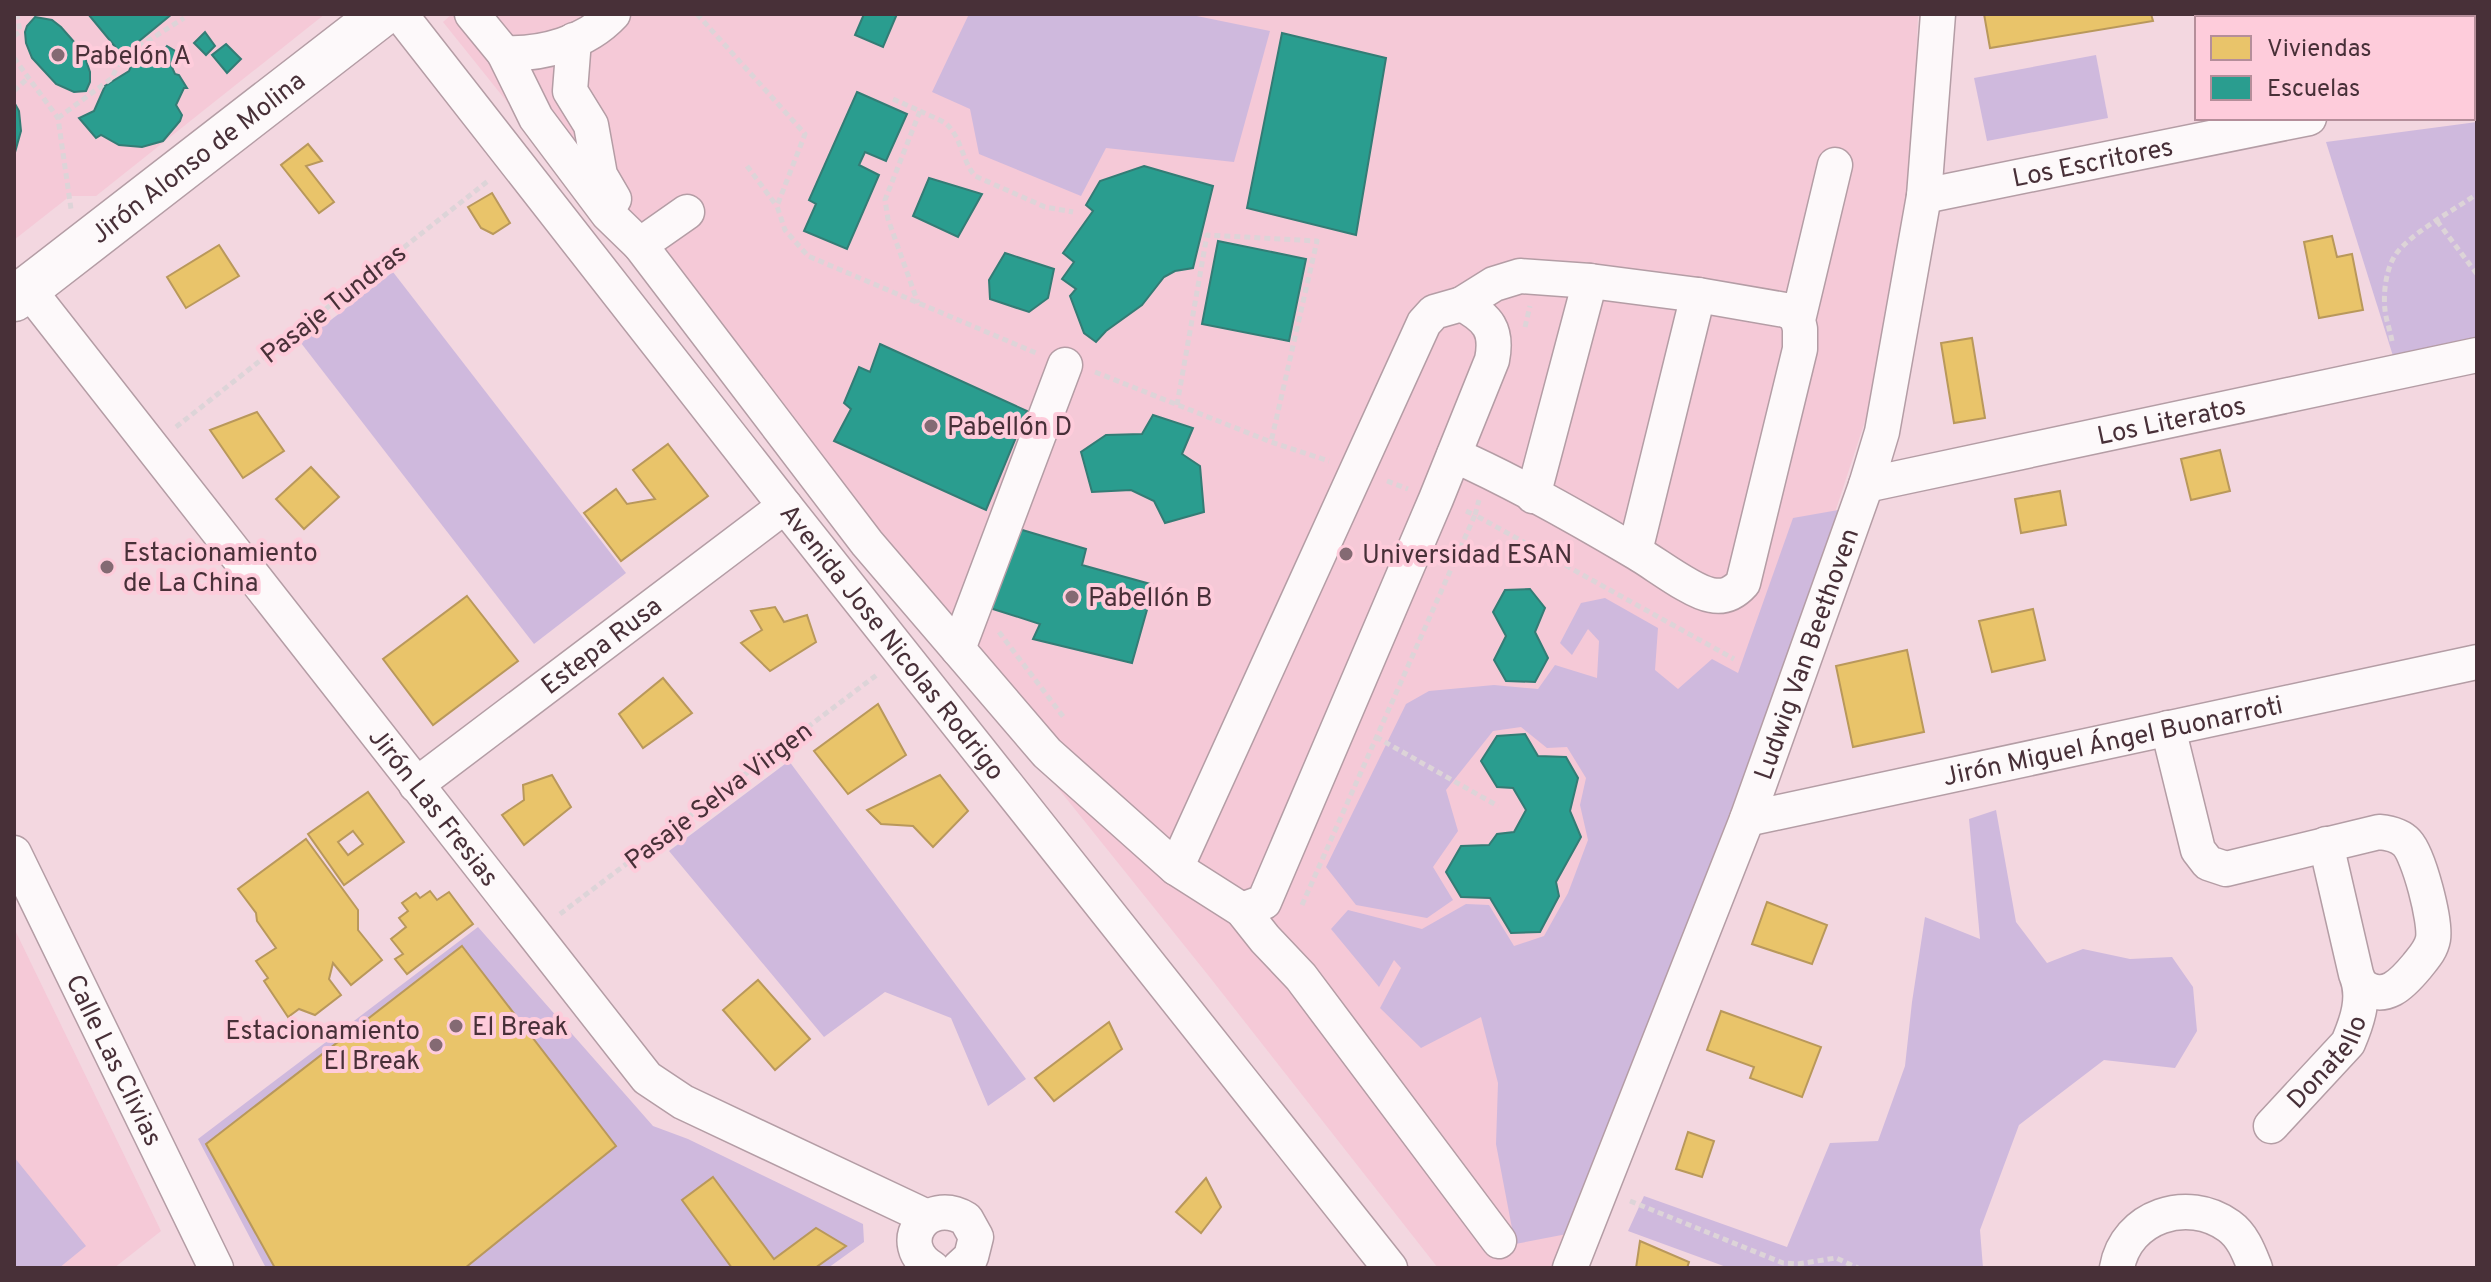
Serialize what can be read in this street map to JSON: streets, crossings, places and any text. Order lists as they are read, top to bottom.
{
  "streets": {
    "main road": ["Jirón Alonso de Molina"],
    "street": [
      "Los Escritores",
      "Los Literatos",
      "Avenida Jose Nicolas Rodrigo",
      "Estepa Rusa",
      "Ludwig Van Beethoven",
      "Jirón Miguel Ángel Buonarroti",
      "Jirón Las Fresias",
      "Donatello",
      "Calle Las Clivias"
    ],
    "path": ["Pasaje Tundras", "Pasaje Selva Virgen"]
  },
  "crossings": [
    ["Jirón Alonso de Molina", "Jirón Las Fresias"],
    ["Los Escritores", "Ludwig Van Beethoven"],
    ["Pasaje Tundras", "Avenida Jose Nicolas Rodrigo"],
    ["Pasaje Tundras", "Jirón Las Fresias"],
    ["Los Literatos", "Ludwig Van Beethoven"],
    ["Avenida Jose Nicolas Rodrigo", "Estepa Rusa"],
    ["Avenida Jose Nicolas Rodrigo", "Pasaje Selva Virgen"],
    ["Estepa Rusa", "Jirón Las Fresias"],
    ["Ludwig Van Beethoven", "Jirón Miguel Ángel Buonarroti"],
    ["Jirón Miguel Ángel Buonarroti", "Donatello"],
    ["Pasaje Selva Virgen", "Jirón Las Fresias"]
  ],
  "places": [
    "Pabelón A",
    "Pabellón D",
    "Universidad ESAN",
    "Estacionamiento de La China",
    "Pabellón B",
    "El Break",
    "Estacionamiento El Break"
  ],
  "legend": ["Viviendas", "Escuelas"]
}
